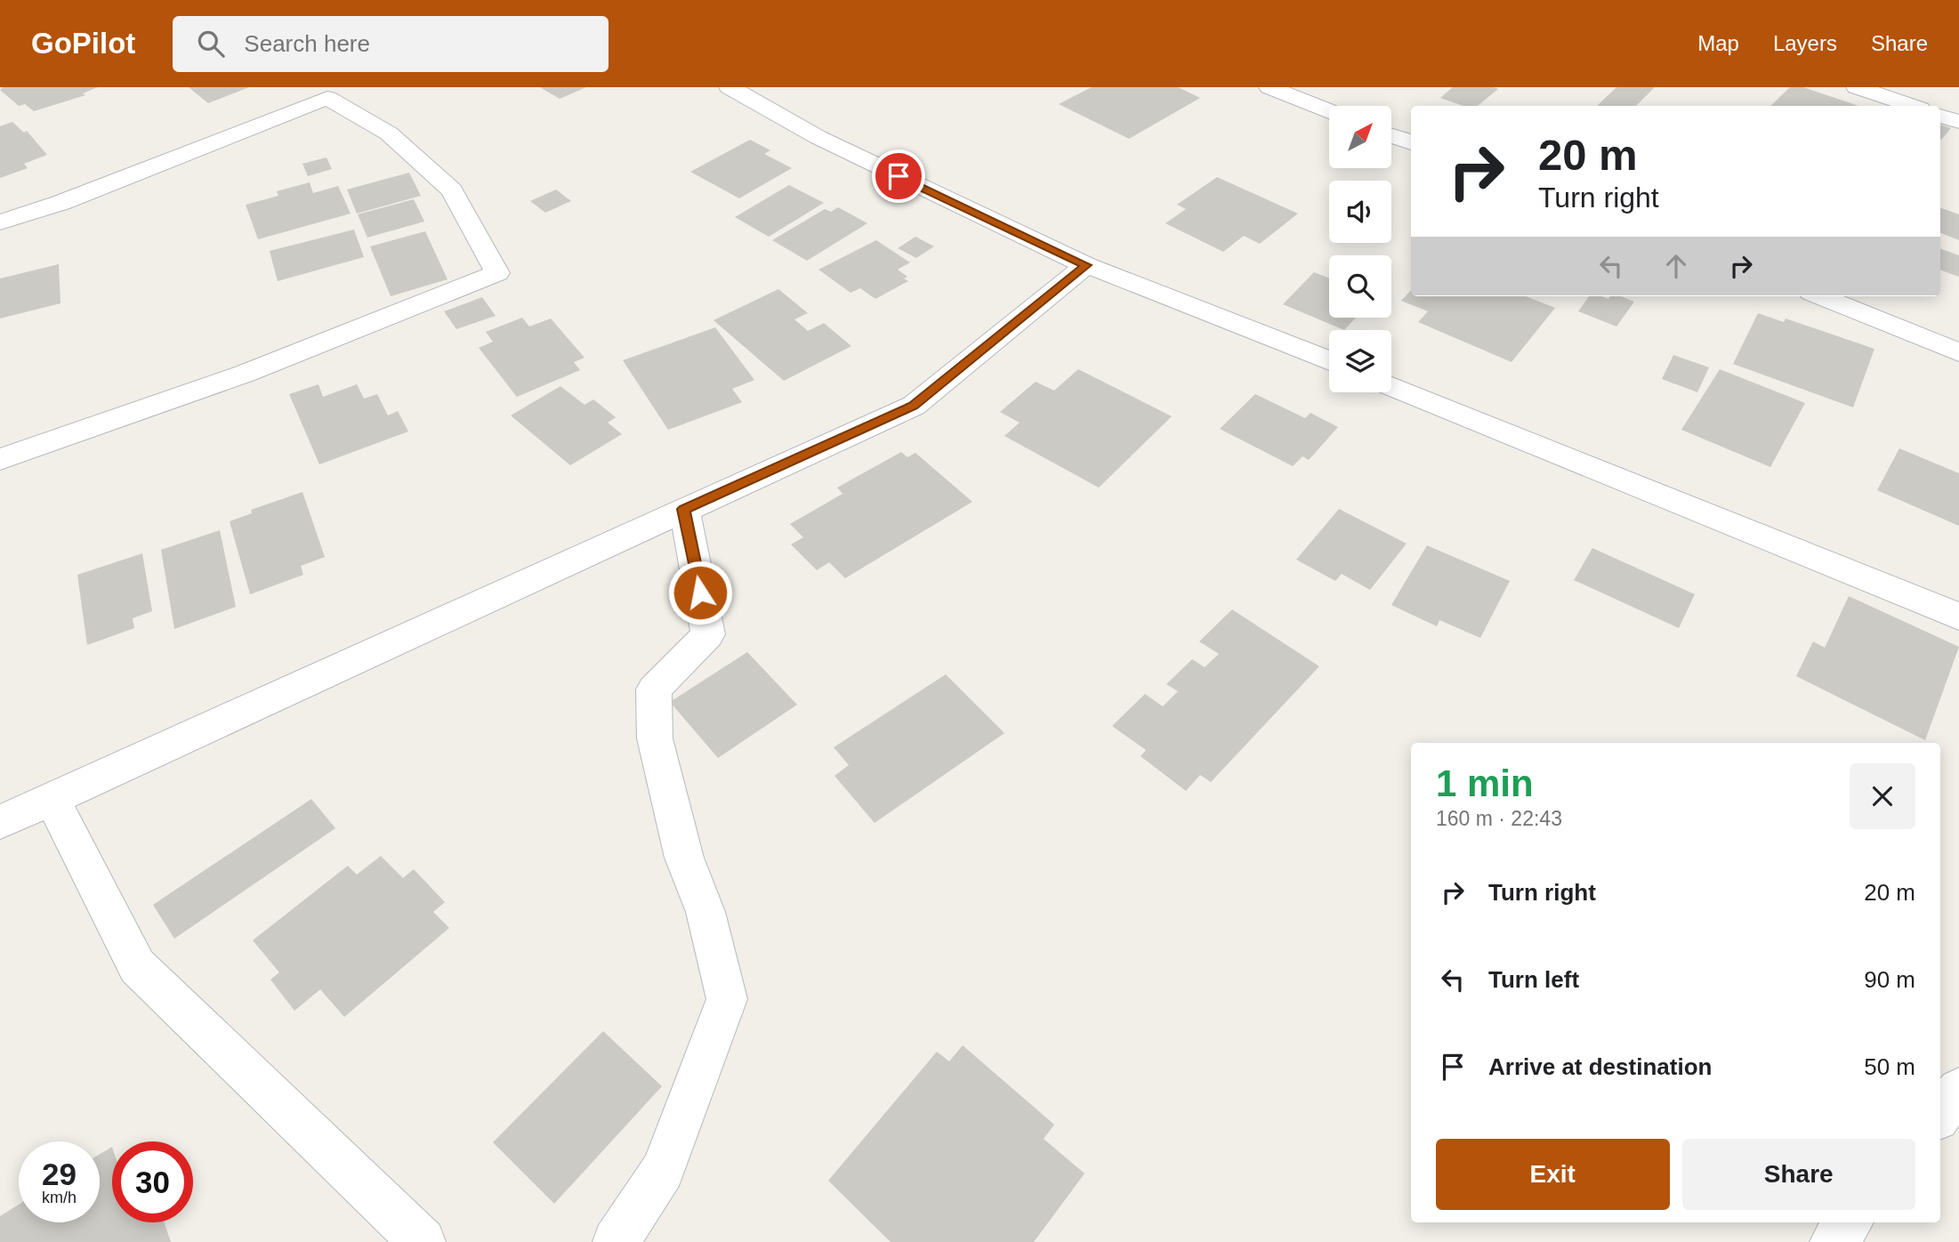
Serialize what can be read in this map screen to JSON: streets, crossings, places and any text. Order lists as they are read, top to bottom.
{
  "north": "top right",
  "page": {
    "header": "GoPilot",
    "search": "Search here",
    "nav": ["Map", "Layers", "Share"],
    "turn": ["20 m", "Turn right"],
    "heading": ["1 min", "160 m · 22:43"],
    "list": [
      {
        "name": "Turn right",
        "value": "20 m"
      },
      {
        "name": "Turn left",
        "value": "90 m"
      },
      {
        "name": "Arrive at destination",
        "value": "50 m"
      }
    ],
    "buttons": ["Exit", "Share"],
    "speed": "29 km/h",
    "limit": "30"
  }
}
